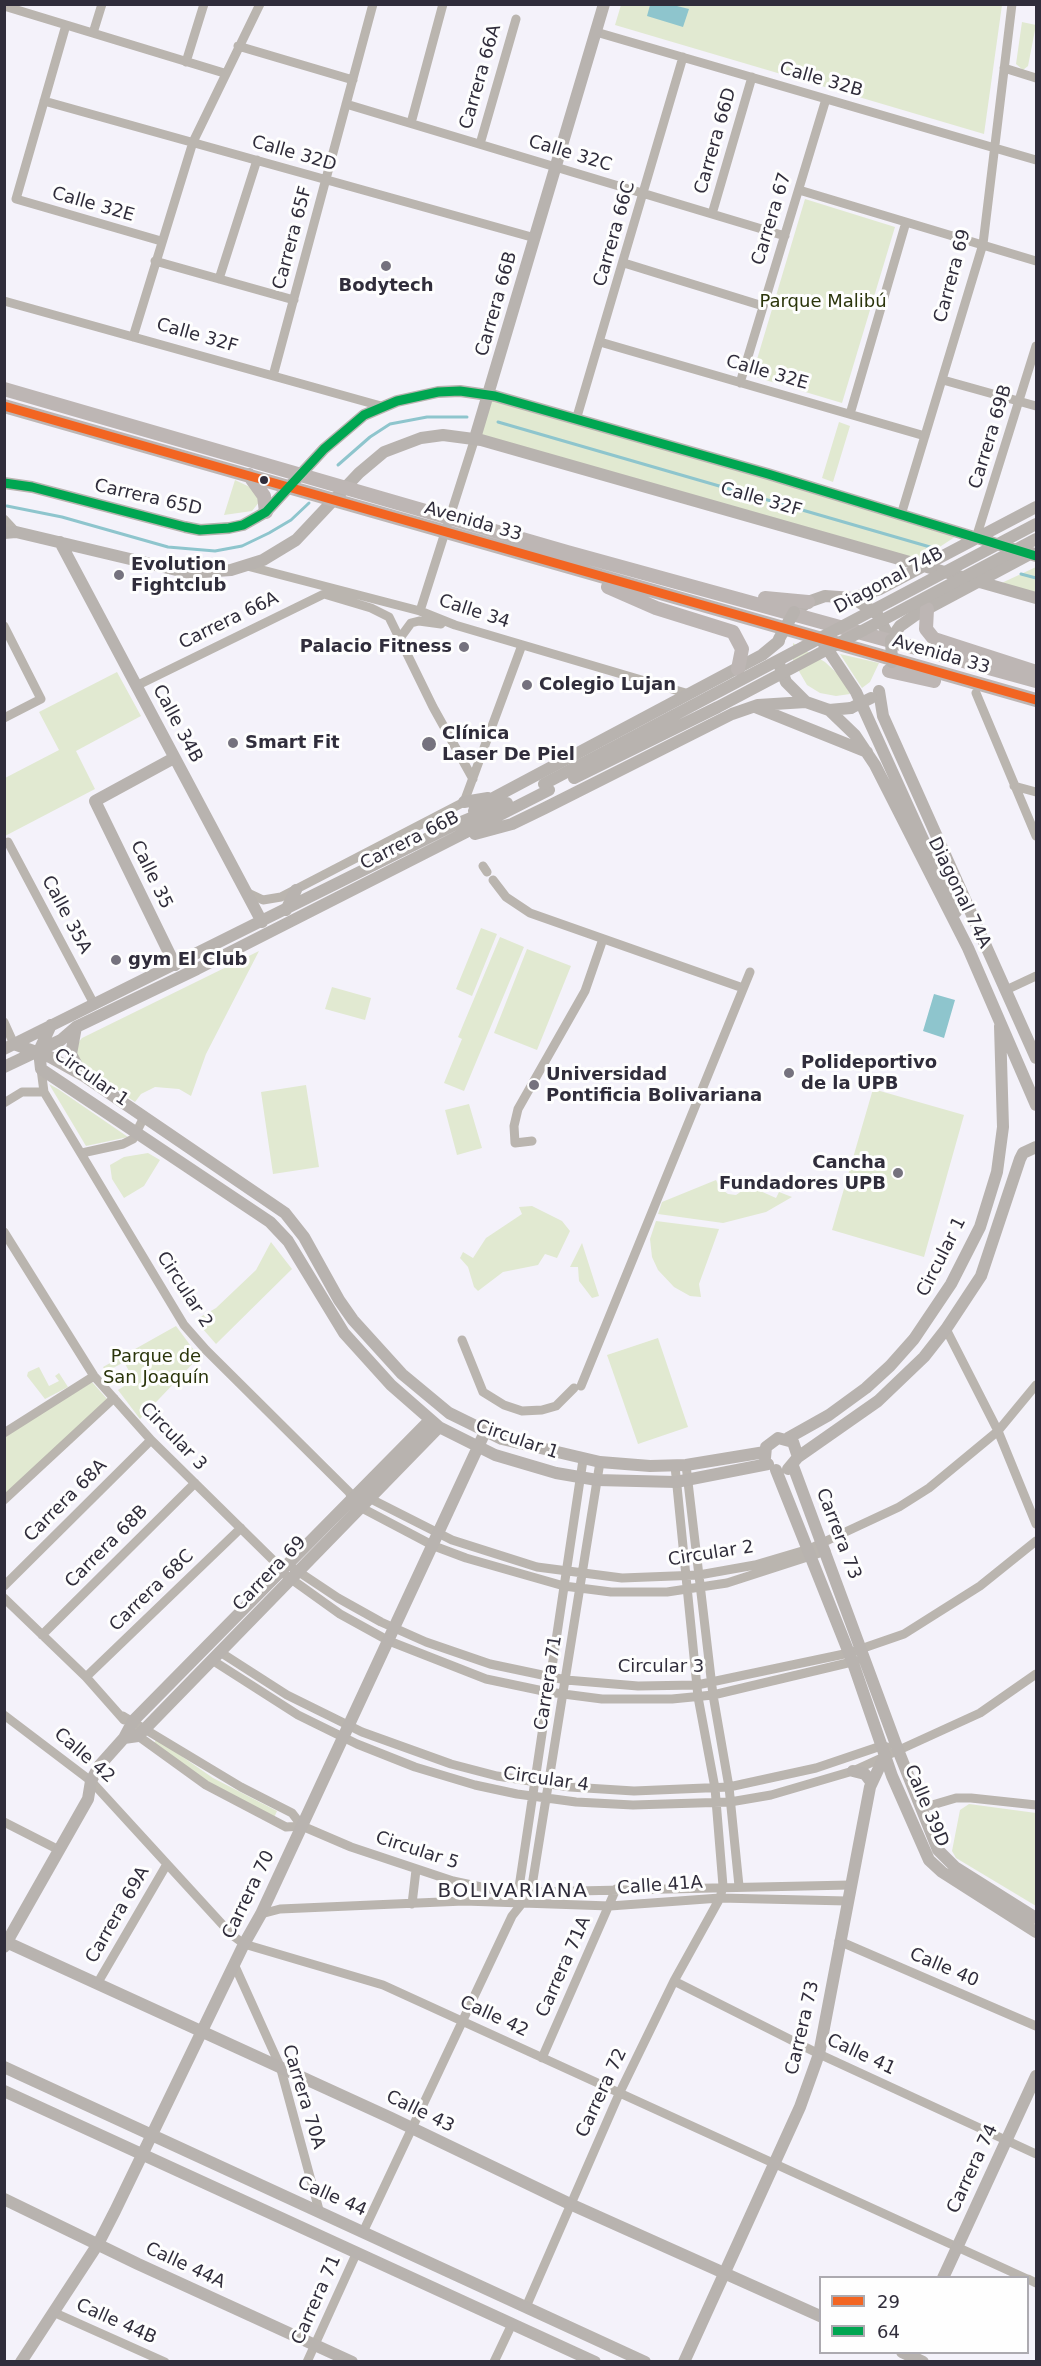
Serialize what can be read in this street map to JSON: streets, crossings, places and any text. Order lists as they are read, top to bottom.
{
  "streets": {
    "main road": ["Avenida 33"],
    "street": [
      "Carrera 66A",
      "Calle 32B",
      "Carrera 66D",
      "Calle 32D",
      "Calle 32C",
      "Calle 32E",
      "Carrera 67",
      "Carrera 66C",
      "Carrera 65F",
      "Carrera 69",
      "Carrera 66B",
      "Calle 32F",
      "Carrera 69B",
      "Carrera 65D",
      "Diagonal 74B",
      "Calle 34",
      "Calle 34B",
      "Calle 35",
      "Diagonal 74A",
      "Calle 35A",
      "Circular 1",
      "Circular 2",
      "Circular 3",
      "Carrera 68A",
      "Carrera 73",
      "Carrera 68B",
      "Carrera 68C",
      "Carrera 71",
      "Calle 42",
      "Circular 4",
      "Calle 39D",
      "Circular 5",
      "Calle 41A",
      "Carrera 70",
      "Carrera 69A",
      "Carrera 71A",
      "Calle 40",
      "Calle 41",
      "Carrera 72",
      "Carrera 70A",
      "Calle 43",
      "Carrera 74",
      "Calle 44",
      "Calle 44A",
      "Calle 44B"
    ]
  },
  "crossings": [
    ["Carrera 66A", "Calle 32C"],
    ["Carrera 66A", "Calle 34"],
    ["Carrera 66A", "Calle 34B"],
    ["Calle 32B", "Carrera 66D"],
    ["Calle 32B", "Carrera 67"],
    ["Calle 32B", "Carrera 66C"],
    ["Calle 32B", "Carrera 69"],
    ["Calle 32B", "Carrera 66B"],
    ["Carrera 66D", "Calle 32C"],
    ["Calle 32D", "Calle 32E"],
    ["Calle 32D", "Carrera 65F"],
    ["Calle 32D", "Carrera 66B"],
    ["Calle 32C", "Carrera 67"],
    ["Calle 32C", "Carrera 66C"],
    ["Calle 32C", "Carrera 65F"],
    ["Calle 32C", "Carrera 66B"],
    ["Calle 32E", "Carrera 67"],
    ["Calle 32E", "Carrera 66C"],
    ["Calle 32E", "Carrera 69"],
    ["Carrera 66C", "Calle 32F"],
    ["Carrera 65F", "Calle 32F"],
    ["Carrera 69", "Calle 32F"],
    ["Carrera 69", "Circular 1"],
    ["Carrera 69", "Circular 2"],
    ["Carrera 69", "Circular 3"],
    ["Carrera 69", "Calle 42"],
    ["Carrera 69", "Circular 4"],
    ["Carrera 69", "Circular 5"],
    ["Carrera 69", "Calle 43"],
    ["Carrera 66B", "Calle 32F"],
    ["Carrera 66B", "Carrera 65D"],
    ["Carrera 66B", "Avenida 33"],
    ["Carrera 66B", "Diagonal 74B"],
    ["Carrera 66B", "Calle 34"],
    ["Carrera 66B", "Calle 34B"],
    ["Carrera 66B", "Calle 35"],
    ["Carrera 66B", "Calle 35A"],
    ["Carrera 66B", "Circular 1"],
    ["Calle 32F", "Carrera 69B"],
    ["Calle 32F", "Carrera 65D"],
    ["Carrera 65D", "Avenida 33"],
    ["Avenida 33", "Diagonal 74B"],
    ["Calle 34B", "Calle 35"],
    ["Diagonal 74A", "Circular 1"],
    ["Circular 1", "Circular 2"],
    ["Circular 1", "Carrera 73"],
    ["Circular 1", "Carrera 71"],
    ["Circular 1", "Carrera 70"],
    ["Circular 1", "Carrera 72"],
    ["Circular 2", "Carrera 73"],
    ["Circular 2", "Carrera 71"],
    ["Circular 2", "Carrera 70"],
    ["Circular 2", "Carrera 72"],
    ["Circular 3", "Carrera 68A"],
    ["Circular 3", "Carrera 73"],
    ["Circular 3", "Carrera 68B"],
    ["Circular 3", "Carrera 68C"],
    ["Circular 3", "Carrera 71"],
    ["Circular 3", "Carrera 70"],
    ["Circular 3", "Carrera 72"],
    ["Carrera 73", "Calle 42"],
    ["Carrera 73", "Circular 4"],
    ["Carrera 73", "Calle 39D"],
    ["Carrera 73", "Circular 5"],
    ["Carrera 73", "Calle 41A"],
    ["Carrera 73", "Calle 40"],
    ["Carrera 73", "Calle 41"],
    ["Carrera 73", "Calle 43"],
    ["Carrera 68B", "Circular 5"],
    ["Carrera 68C", "Circular 5"],
    ["Carrera 71", "Circular 4"],
    ["Carrera 71", "Circular 5"],
    ["Carrera 71", "Calle 41A"],
    ["Carrera 71", "Calle 44A"],
    ["Calle 42", "Carrera 70"],
    ["Calle 42", "Carrera 69A"],
    ["Calle 42", "Carrera 71A"],
    ["Calle 42", "Carrera 72"],
    ["Calle 42", "Carrera 74"],
    ["Circular 4", "Calle 39D"],
    ["Circular 4", "Carrera 70"],
    ["Circular 4", "Carrera 72"],
    ["Circular 5", "Carrera 70"],
    ["Circular 5", "Carrera 71A"],
    ["Circular 5", "Carrera 72"],
    ["Calle 41A", "Carrera 70"],
    ["Calle 41A", "Carrera 71A"],
    ["Calle 41A", "Carrera 72"],
    ["Carrera 70", "Carrera 70A"],
    ["Carrera 70", "Calle 43"],
    ["Carrera 70", "Calle 44"],
    ["Carrera 70", "Calle 44A"],
    ["Carrera 70", "Calle 44B"],
    ["Carrera 69A", "Calle 43"],
    ["Calle 41", "Carrera 72"],
    ["Calle 41", "Carrera 74"],
    ["Carrera 72", "Calle 43"],
    ["Carrera 72", "Calle 44"],
    ["Carrera 70A", "Calle 43"],
    ["Carrera 70A", "Calle 44"]
  ],
  "districts": ["BOLIVARIANA"],
  "parks": ["Parque Malibú", "Parque de San Joaquín"],
  "places": [
    "Bodytech",
    "Evolution Fightclub",
    "Palacio Fitness",
    "Colegio Lujan",
    "Smart Fit",
    "Clínica Laser De Piel",
    "gym El Club",
    "Polideportivo de la UPB",
    "Universidad Pontificia Bolivariana",
    "Cancha Fundadores UPB"
  ],
  "lines": ["transit line 64", "transit line 29"],
  "legend": ["29", "64"]
}
